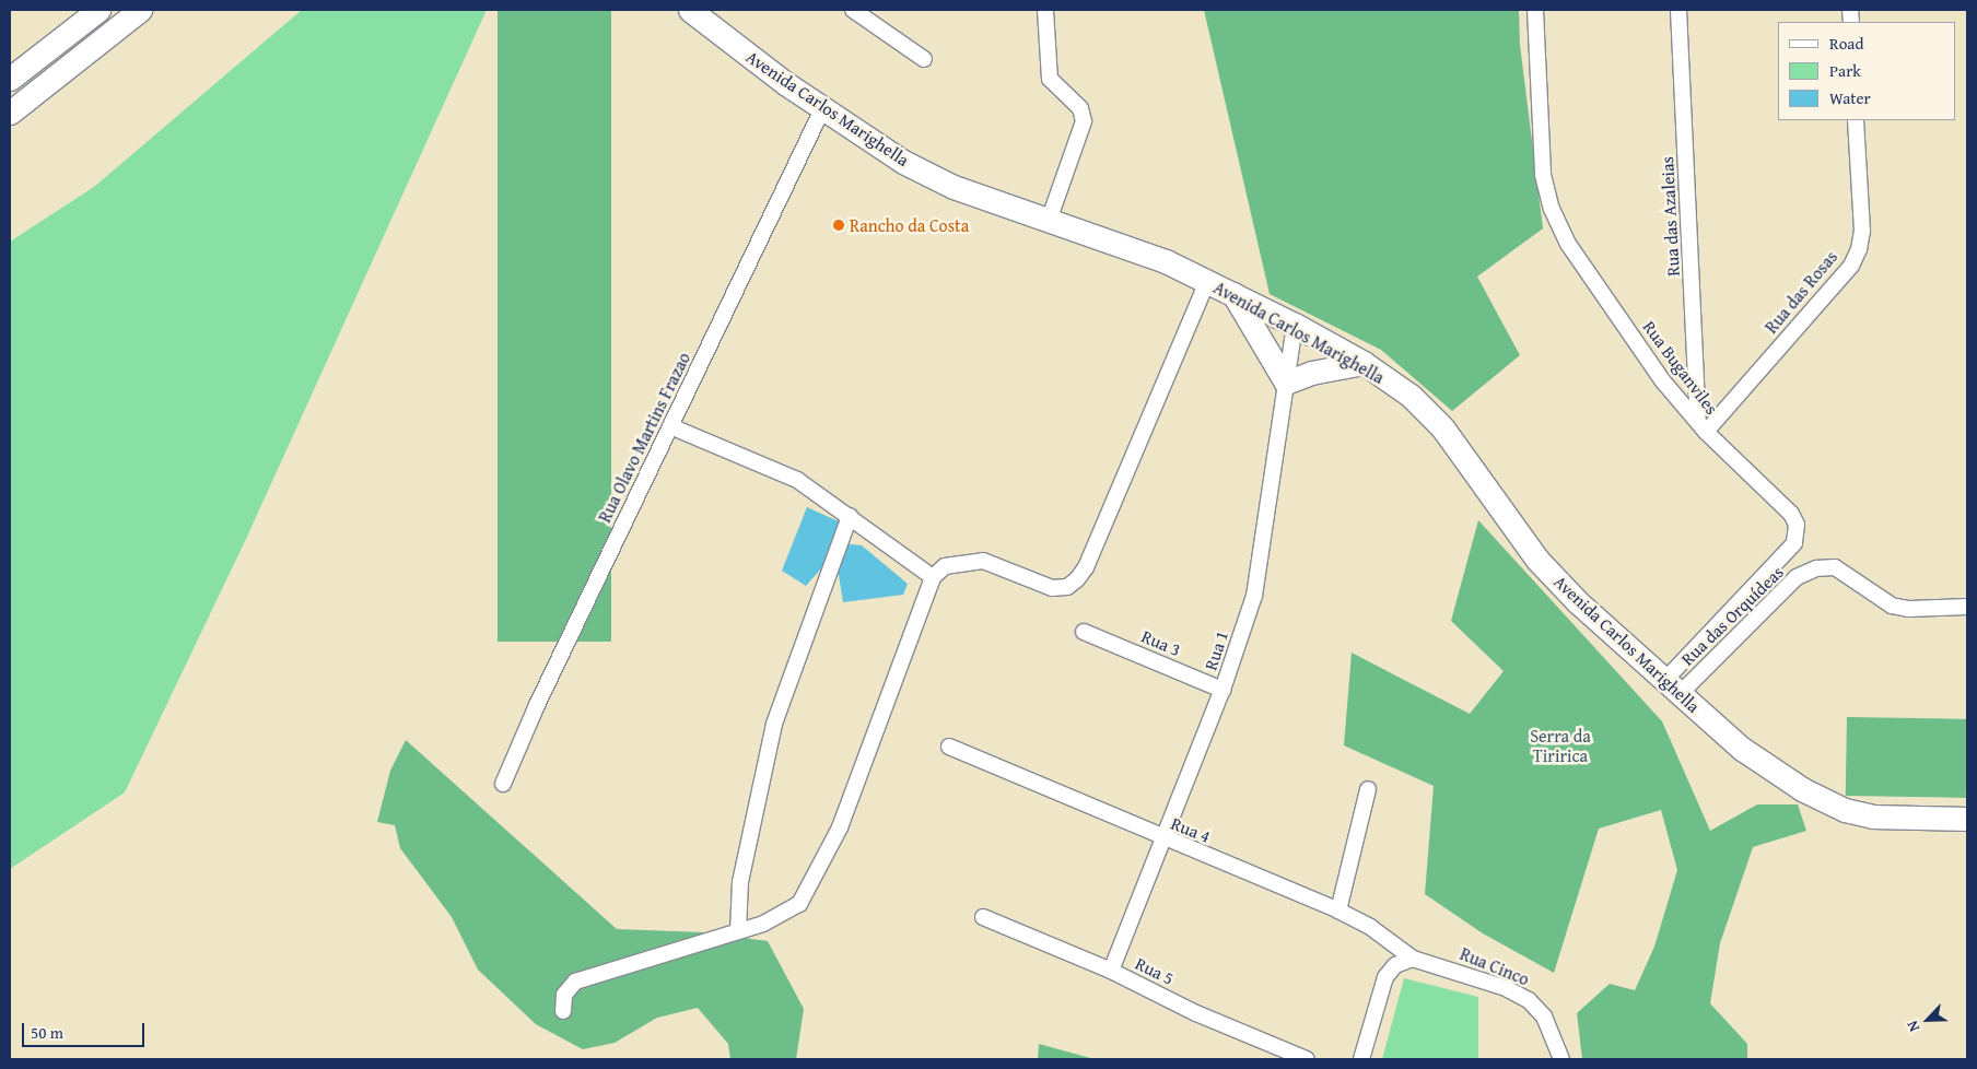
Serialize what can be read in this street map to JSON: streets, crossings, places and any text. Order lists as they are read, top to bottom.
{
  "streets": {
    "main road": ["Avenida Carlos Marighella"],
    "street": [
      "Rua das Azaleias",
      "Rua das Rosas",
      "Rua Buganviles",
      "Rua Olavo Martins Frazao",
      "Rua das Orquídeas",
      "Rua 3",
      "Rua 1",
      "Rua 4",
      "Rua Cinco",
      "Rua 5"
    ]
  },
  "crossings": [
    ["Avenida Carlos Marighella", "Rua Buganviles"],
    ["Avenida Carlos Marighella", "Rua Olavo Martins Frazao"],
    ["Avenida Carlos Marighella", "Rua das Orquídeas"],
    ["Avenida Carlos Marighella", "Rua 1"],
    ["Rua das Azaleias", "Rua das Rosas"],
    ["Rua das Azaleias", "Rua Buganviles"],
    ["Rua das Rosas", "Rua Buganviles"],
    ["Rua Buganviles", "Rua das Orquídeas"],
    ["Rua 3", "Rua 1"],
    ["Rua 1", "Rua 4"],
    ["Rua 1", "Rua 5"],
    ["Rua 4", "Rua Cinco"]
  ],
  "parks": ["Serra da Tiririca"],
  "places": ["Rancho da Costa"],
  "legend": ["Road", "Park", "Water"],
  "scale_bar": "50 m",
  "north": "bottom left"
}
